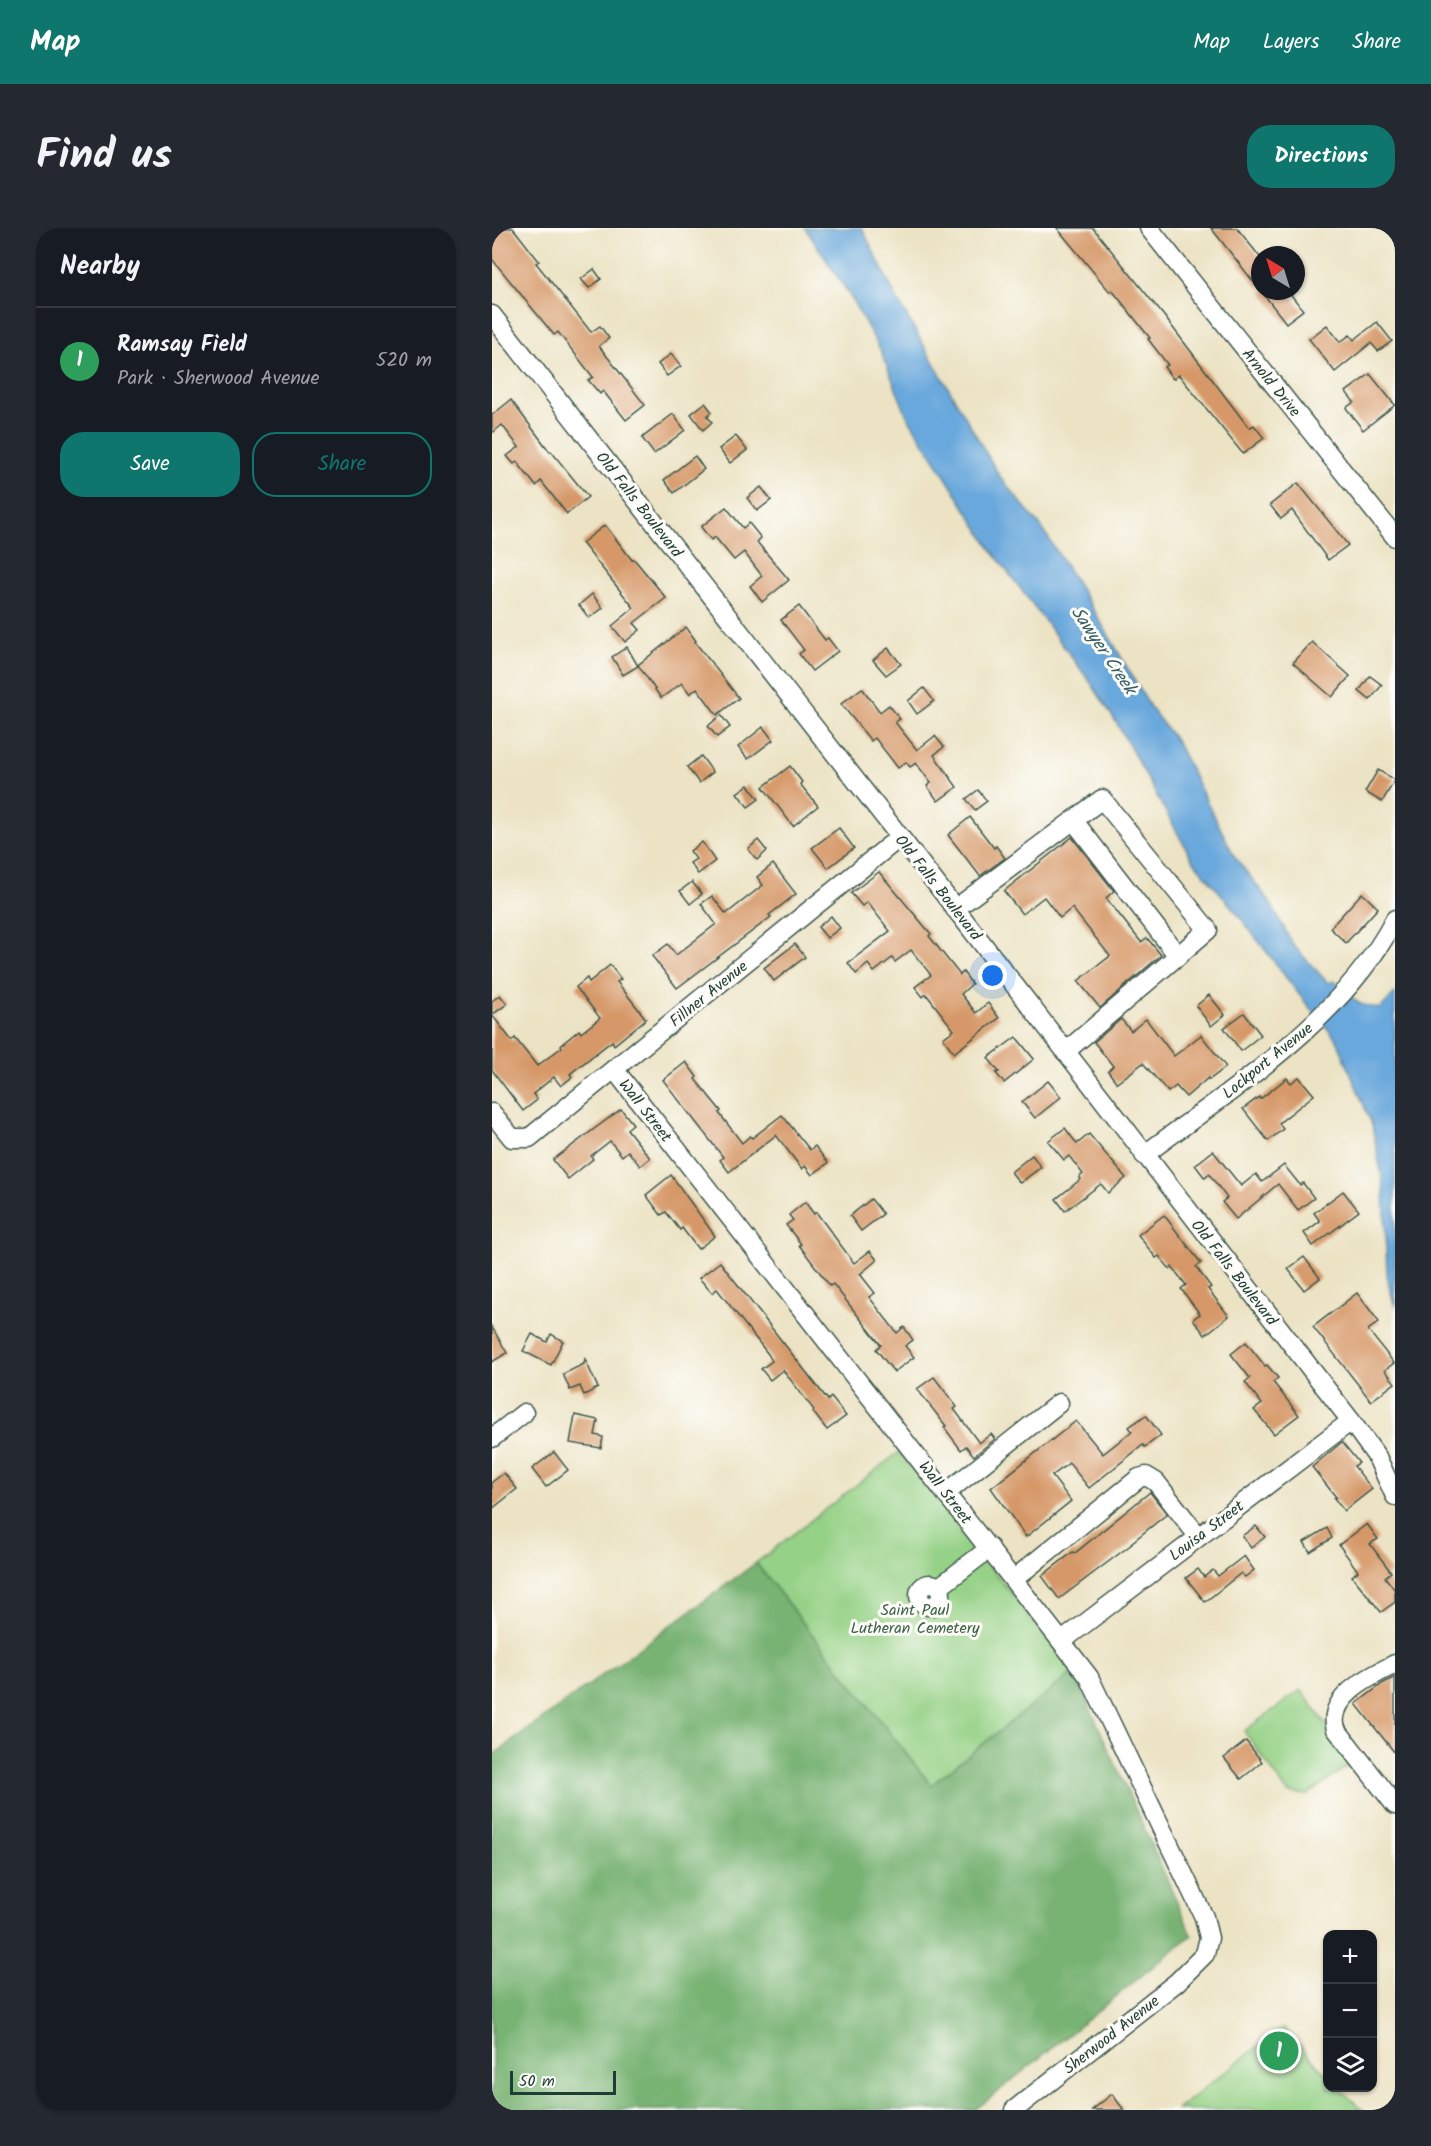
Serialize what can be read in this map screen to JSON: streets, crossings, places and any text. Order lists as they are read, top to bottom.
{
  "streets": {
    "street": [
      "Arnold Drive",
      "Old Falls Boulevard",
      "Fillner Avenue",
      "Lockport Avenue",
      "Wall Street",
      "Louisa Street",
      "Sherwood Avenue"
    ]
  },
  "crossings": [
    ["Old Falls Boulevard", "Fillner Avenue"],
    ["Old Falls Boulevard", "Lockport Avenue"],
    ["Old Falls Boulevard", "Louisa Street"],
    ["Fillner Avenue", "Wall Street"],
    ["Wall Street", "Louisa Street"],
    ["Wall Street", "Sherwood Avenue"]
  ],
  "water": ["Sawyer Creek"],
  "parks": ["Saint Paul Lutheran Cemetery"],
  "scale_bar": "50 m",
  "north": "top left",
  "page": {
    "header": "Map",
    "nav": ["Map", "Layers", "Share"],
    "title": "Find us",
    "buttons": [
      "Directions",
      ["Save", "Share"]
    ],
    "heading": "Nearby",
    "list": [
      {
        "mark": "1",
        "name": "Ramsay Field",
        "note": "Park · Sherwood Avenue",
        "value": "520 m"
      }
    ],
    "map_buttons": ["+", "−"],
    "pins": "1",
    "scale": "50 m"
  }
}
